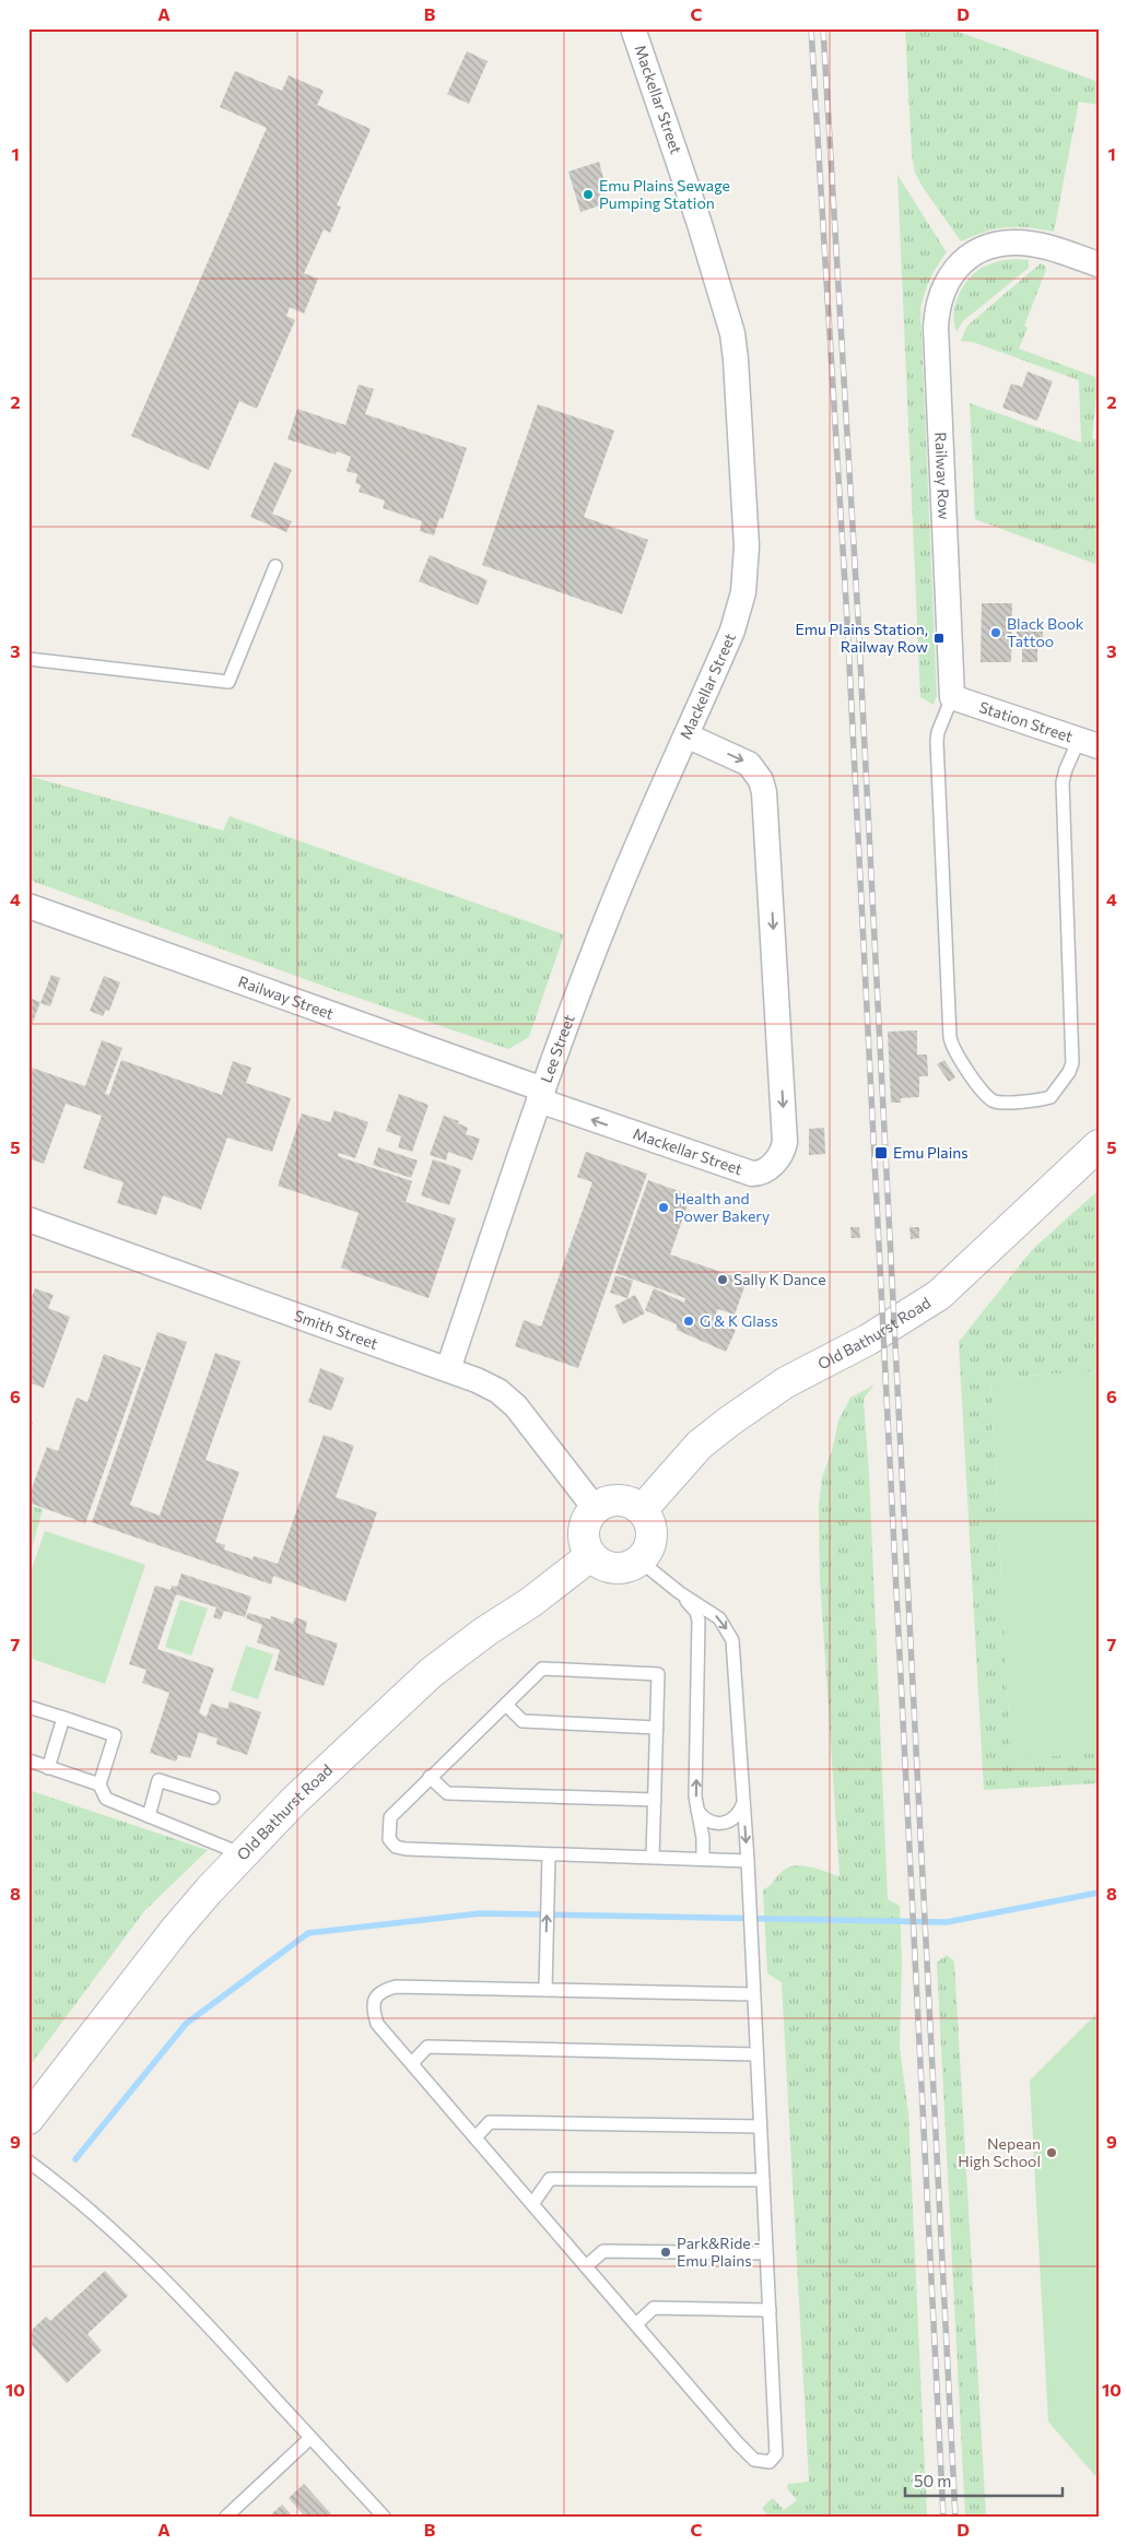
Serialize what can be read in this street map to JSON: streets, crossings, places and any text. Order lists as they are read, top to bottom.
{
  "streets": {
    "main road": ["Old Bathurst Road"],
    "street": [
      "Mackellar Street",
      "Railway Row",
      "Station Street",
      "Railway Street",
      "Lee Street",
      "Smith Street"
    ]
  },
  "crossings": [
    ["Mackellar Street", "Railway Street"],
    ["Mackellar Street", "Lee Street"],
    ["Railway Row", "Station Street"],
    ["Railway Street", "Lee Street"],
    ["Lee Street", "Smith Street"],
    ["Smith Street", "Old Bathurst Road"]
  ],
  "places": {
    "other": [
      "Emu Plains Sewage Pumping Station",
      "Black Book Tattoo",
      "Health and Power Bakery",
      "Sally K Dance",
      "G & K Glass",
      "Nepean High School",
      "Park&Ride - Emu Plains"
    ],
    "transit": ["Emu Plains Station, Railway Row", "Emu Plains"]
  },
  "scale_bar": "50 m",
  "grid": {
    "columns": [
      "A",
      "B",
      "C",
      "D"
    ],
    "rows": [
      "1",
      "2",
      "3",
      "4",
      "5",
      "6",
      "7",
      "8",
      "9",
      "10"
    ]
  }
}
